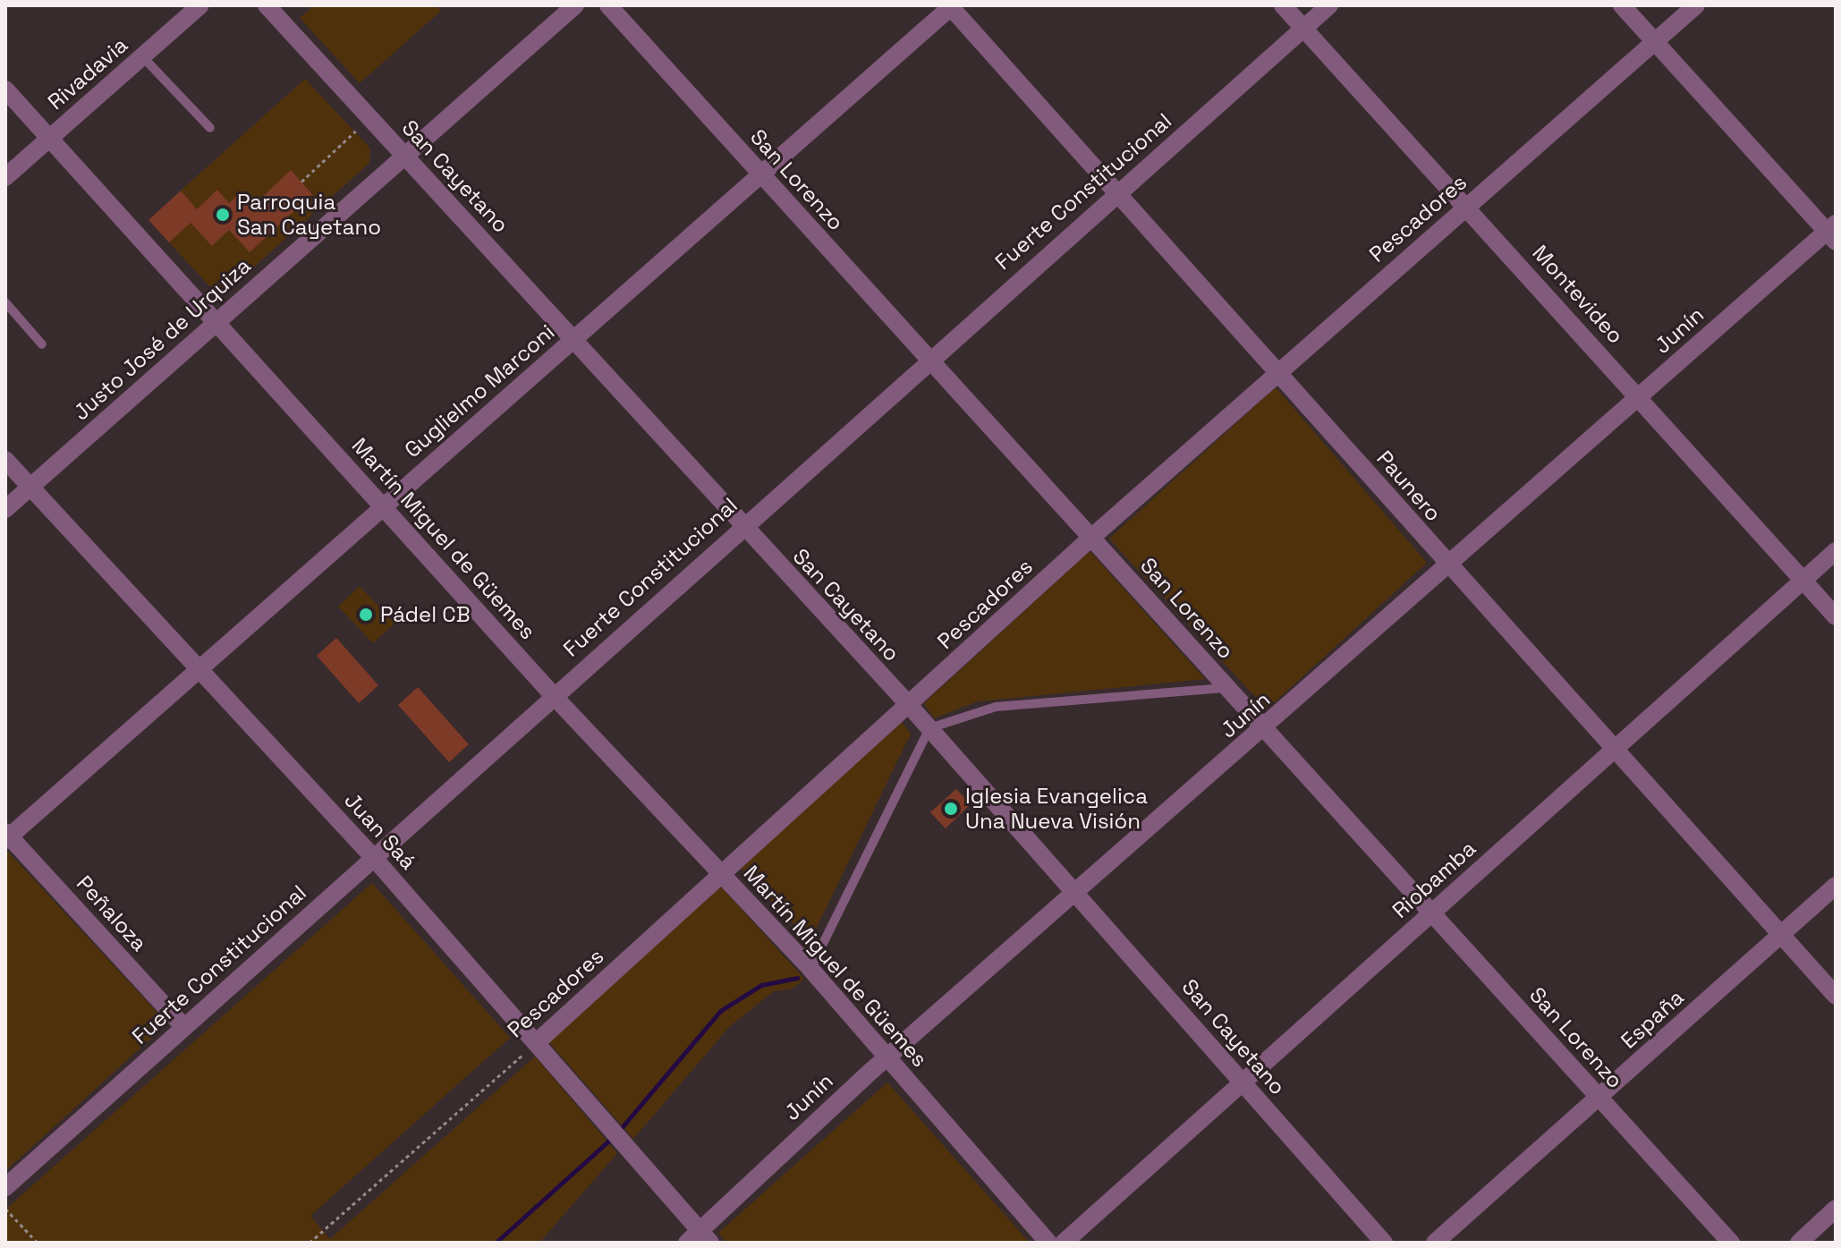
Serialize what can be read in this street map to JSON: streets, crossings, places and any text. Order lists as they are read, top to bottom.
{
  "streets": {
    "street": [
      "Rivadavia",
      "San Cayetano",
      "San Lorenzo",
      "Fuerte Constitucional",
      "Pescadores",
      "Montevideo",
      "Junín",
      "Justo José de Urquiza",
      "Guglielmo Marconi",
      "Paunero",
      "Martín Miguel de Güemes",
      "Juan Saá",
      "Riobamba",
      "Peñaloza",
      "España"
    ]
  },
  "crossings": [
    ["Rivadavia", "Martín Miguel de Güemes"],
    ["San Cayetano", "Fuerte Constitucional"],
    ["San Cayetano", "Pescadores"],
    ["San Cayetano", "Junín"],
    ["San Cayetano", "Justo José de Urquiza"],
    ["San Cayetano", "Guglielmo Marconi"],
    ["San Cayetano", "Riobamba"],
    ["San Lorenzo", "Fuerte Constitucional"],
    ["San Lorenzo", "Pescadores"],
    ["San Lorenzo", "Junín"],
    ["San Lorenzo", "Guglielmo Marconi"],
    ["San Lorenzo", "Riobamba"],
    ["San Lorenzo", "España"],
    ["Fuerte Constitucional", "Montevideo"],
    ["Fuerte Constitucional", "Paunero"],
    ["Fuerte Constitucional", "Martín Miguel de Güemes"],
    ["Fuerte Constitucional", "Juan Saá"],
    ["Fuerte Constitucional", "Peñaloza"],
    ["Pescadores", "Montevideo"],
    ["Pescadores", "Paunero"],
    ["Pescadores", "Martín Miguel de Güemes"],
    ["Pescadores", "Juan Saá"],
    ["Montevideo", "Junín"],
    ["Montevideo", "Riobamba"],
    ["Junín", "Paunero"],
    ["Junín", "Martín Miguel de Güemes"],
    ["Junín", "Juan Saá"],
    ["Justo José de Urquiza", "Martín Miguel de Güemes"],
    ["Justo José de Urquiza", "Juan Saá"],
    ["Guglielmo Marconi", "Paunero"],
    ["Guglielmo Marconi", "Martín Miguel de Güemes"],
    ["Guglielmo Marconi", "Juan Saá"],
    ["Guglielmo Marconi", "Peñaloza"],
    ["Paunero", "Riobamba"],
    ["Paunero", "España"]
  ],
  "places": ["Parroquia San Cayetano", "Pádel CB", "Iglesia Evangelica Una Nueva Visión"]
}
